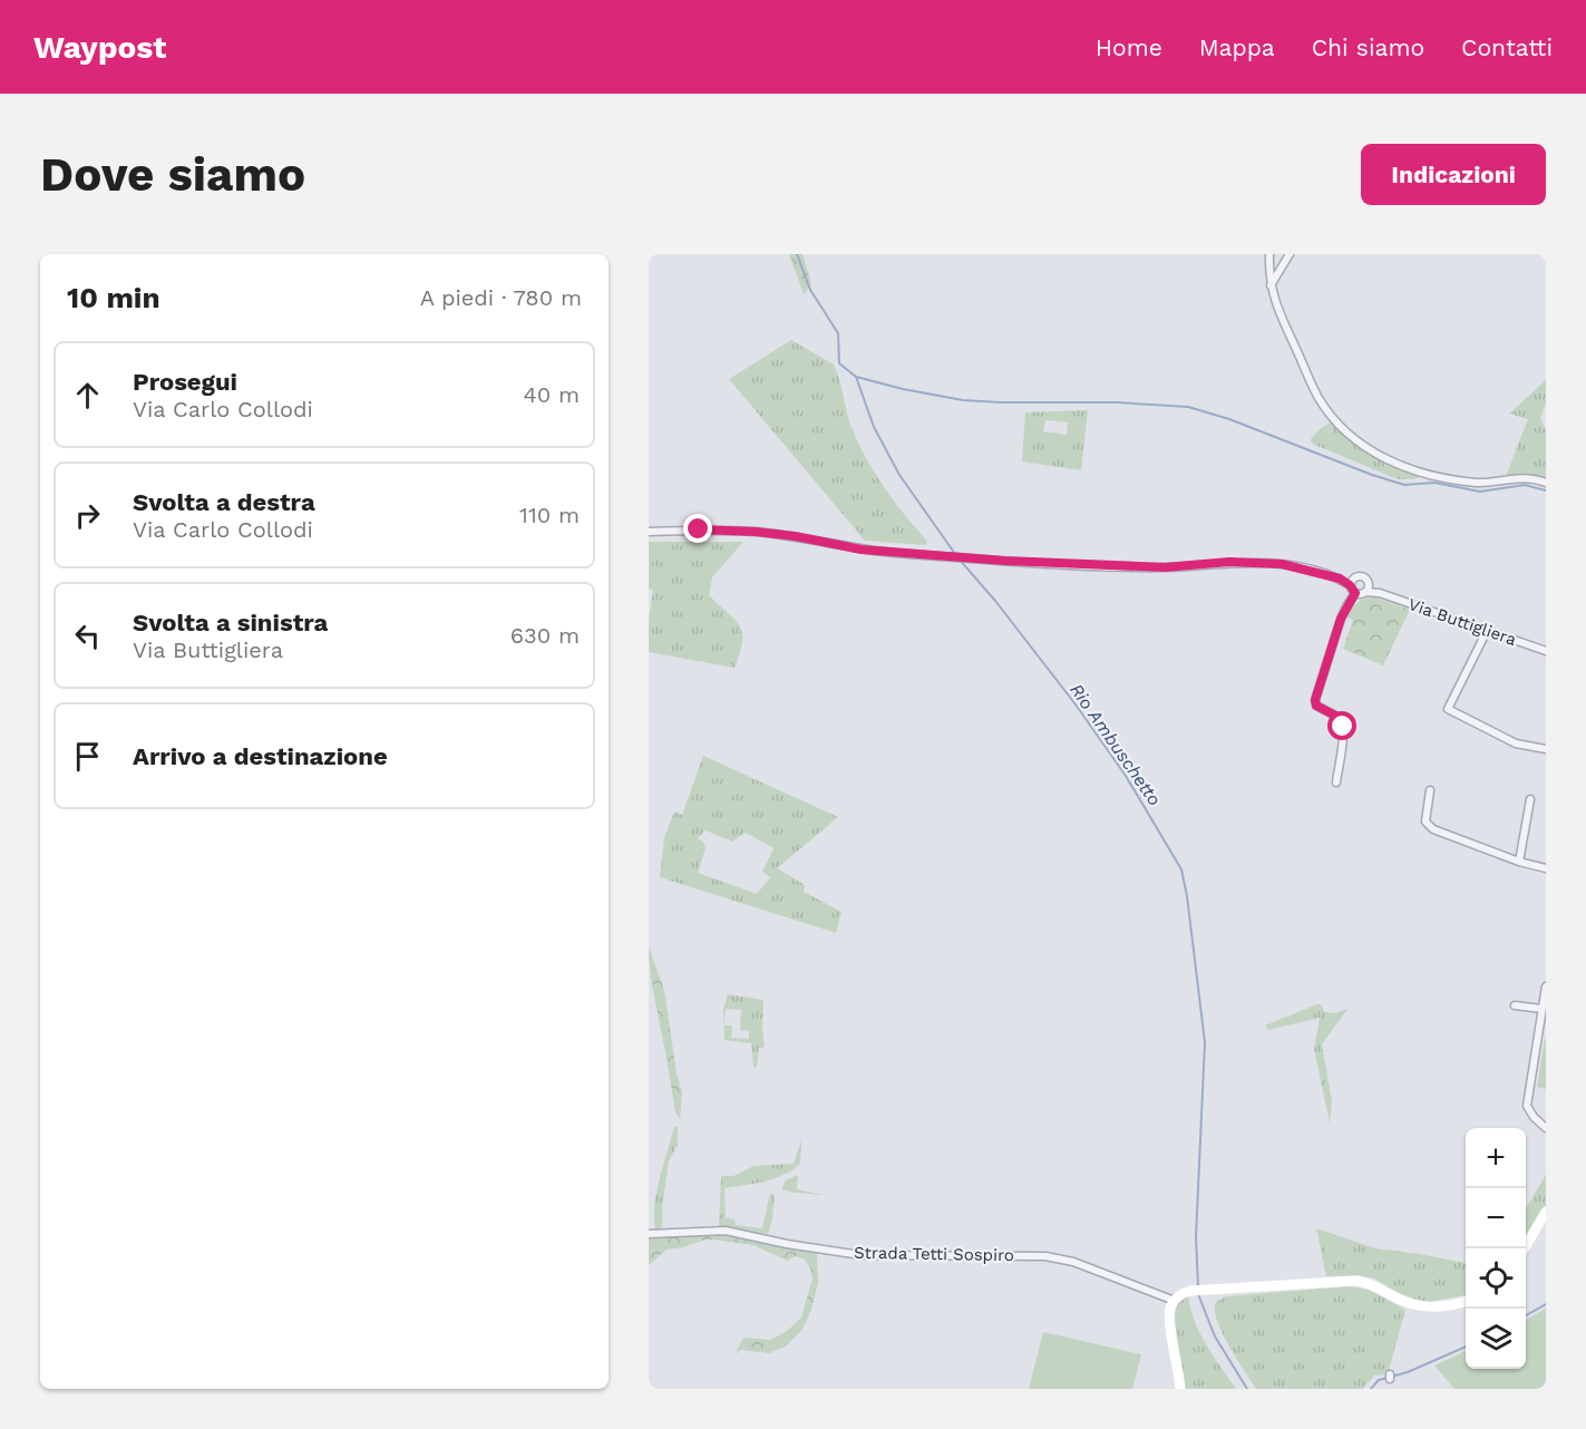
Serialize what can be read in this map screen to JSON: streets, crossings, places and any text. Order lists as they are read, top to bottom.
{
  "streets": {
    "street": ["Via Buttigliera", "Strada Tetti Sospiro"]
  },
  "water": ["Rio Ambuschetto"],
  "page": {
    "header": "Waypost",
    "nav": [
      "Home",
      "Mappa",
      "Chi siamo",
      "Contatti"
    ],
    "buttons": "Indicazioni",
    "title": "Dove siamo",
    "heading": ["10 min", "A piedi · 780 m"],
    "list": [
      ["Prosegui", "Via Carlo Collodi", "40 m"],
      ["Svolta a destra", "Via Carlo Collodi", "110 m"],
      ["Svolta a sinistra", "Via Buttigliera", "630 m"],
      "Arrivo a destinazione"
    ],
    "map_buttons": ["+", "−"]
  }
}
